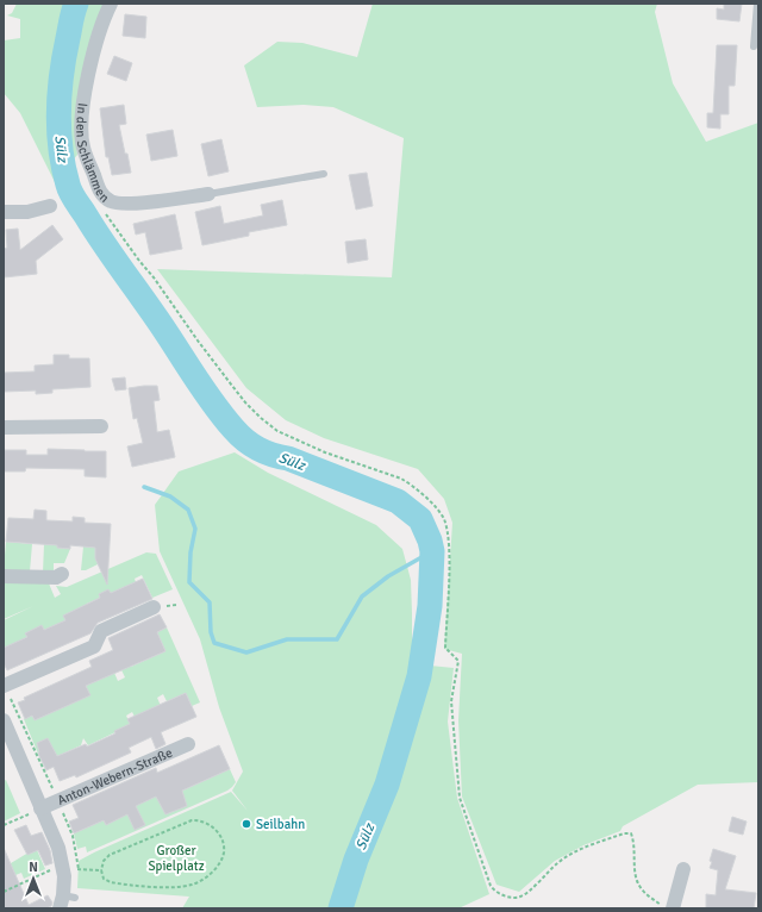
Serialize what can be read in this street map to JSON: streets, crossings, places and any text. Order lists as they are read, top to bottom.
{
  "streets": {
    "street": ["In den Schlämmen", "Anton-Webern-Straße"]
  },
  "water": ["Sülz"],
  "parks": ["Großer Spielplatz"],
  "places": ["Seilbahn"],
  "north": "top"
}
